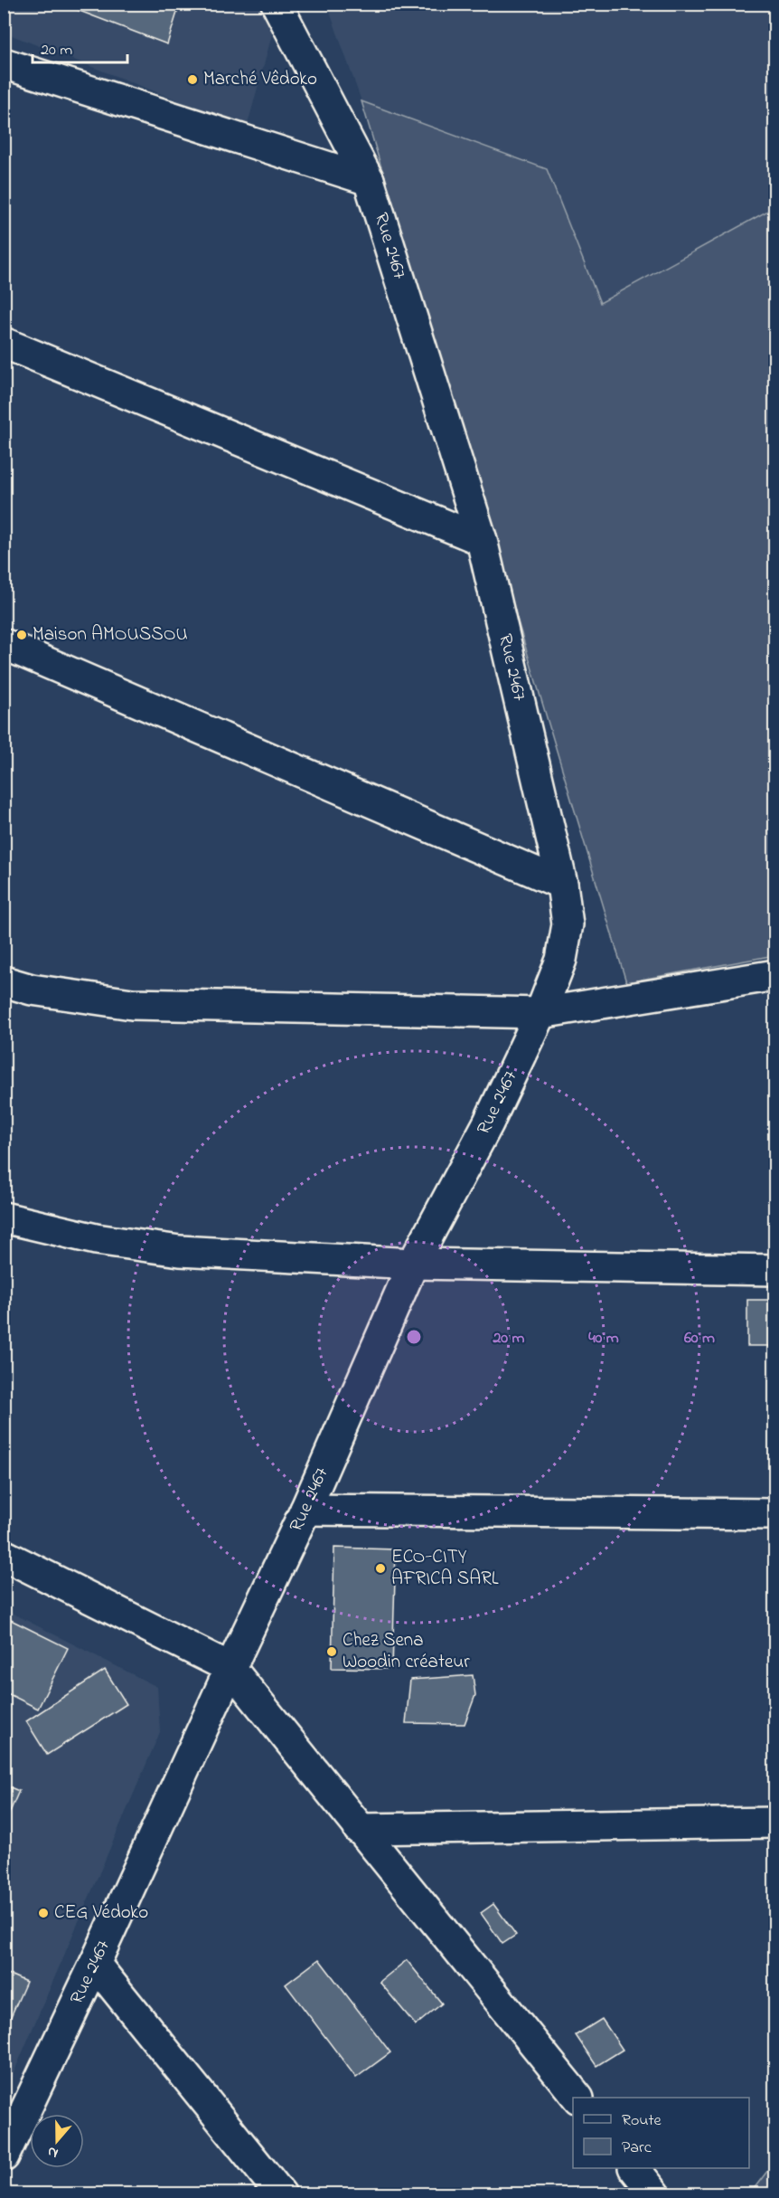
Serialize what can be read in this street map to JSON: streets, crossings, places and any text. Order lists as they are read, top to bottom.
{
  "streets": {
    "street": ["Rue 2467"]
  },
  "places": [
    "Marché Vêdoko",
    "Maison AMOUSSOU",
    "ECO-CITY AFRICA SARL",
    "Chez Sena Woodin créateur",
    "CEG Védoko"
  ],
  "legend": ["Route", "Parc"],
  "scale_bar": "20 m",
  "north": "bottom",
  "rings": ["20 m", "40 m", "60 m"]
}
